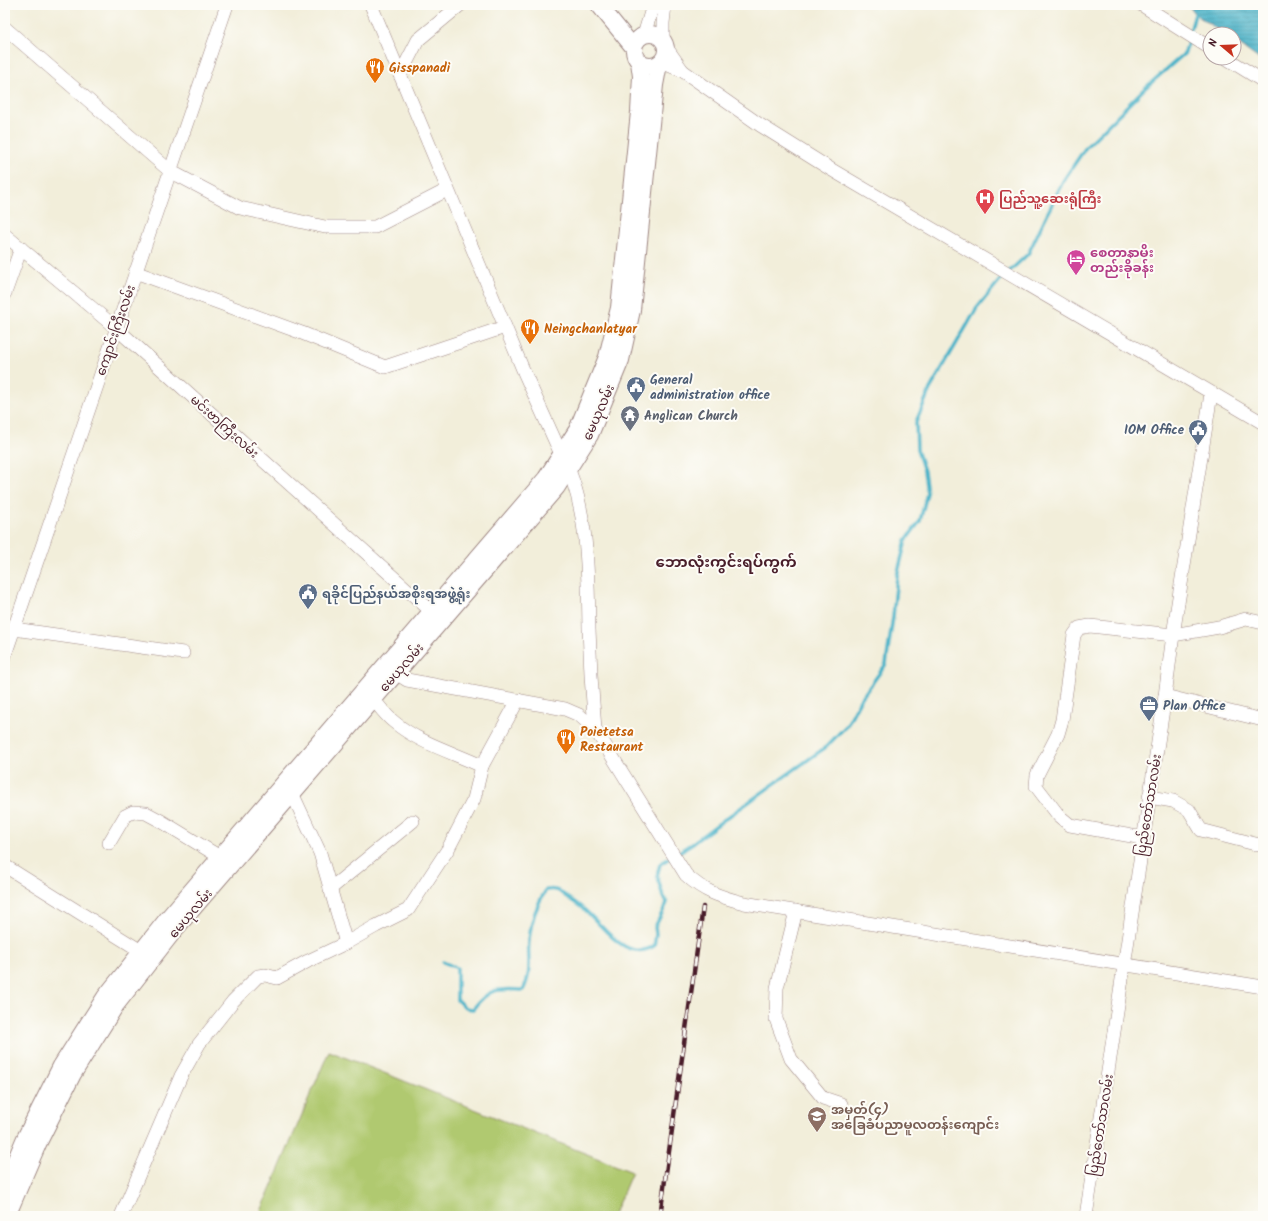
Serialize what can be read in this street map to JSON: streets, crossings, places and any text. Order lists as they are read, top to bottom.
{
  "streets": {
    "main road": ["မေယုလမ်း"],
    "street": ["ကျောင်းကြီးလမ်း", "မင်းဗာကြီးလမ်း", "ပြည်တော်သာလမ်း"]
  },
  "crossings": [
    ["ကျောင်းကြီးလမ်း", "မင်းဗာကြီးလမ်း"],
    ["မေယုလမ်း", "မင်းဗာကြီးလမ်း"]
  ],
  "districts": ["ဘောလုံးကွင်းရပ်ကွက်"],
  "places": {
    "restaurant": ["Gisspanadi", "Neingchanlatyar", "Poietetsa Restaurant"],
    "hospital": ["ပြည်သူ့ဆေးရုံကြီး"],
    "hotel": ["စေတာနာမိုး တည်းခိုခန်း"],
    "public building": ["General administration office", "IOM Office", "ရခိုင်ပြည်နယ်အစိုးရအဖွဲ့ရုံး"],
    "temple": ["Anglican Church"],
    "office": ["Plan Office"],
    "school or university": ["အမှတ်(၄) အခြေခံပညာမူလတန်းကျောင်း"]
  },
  "north": "left"
}
